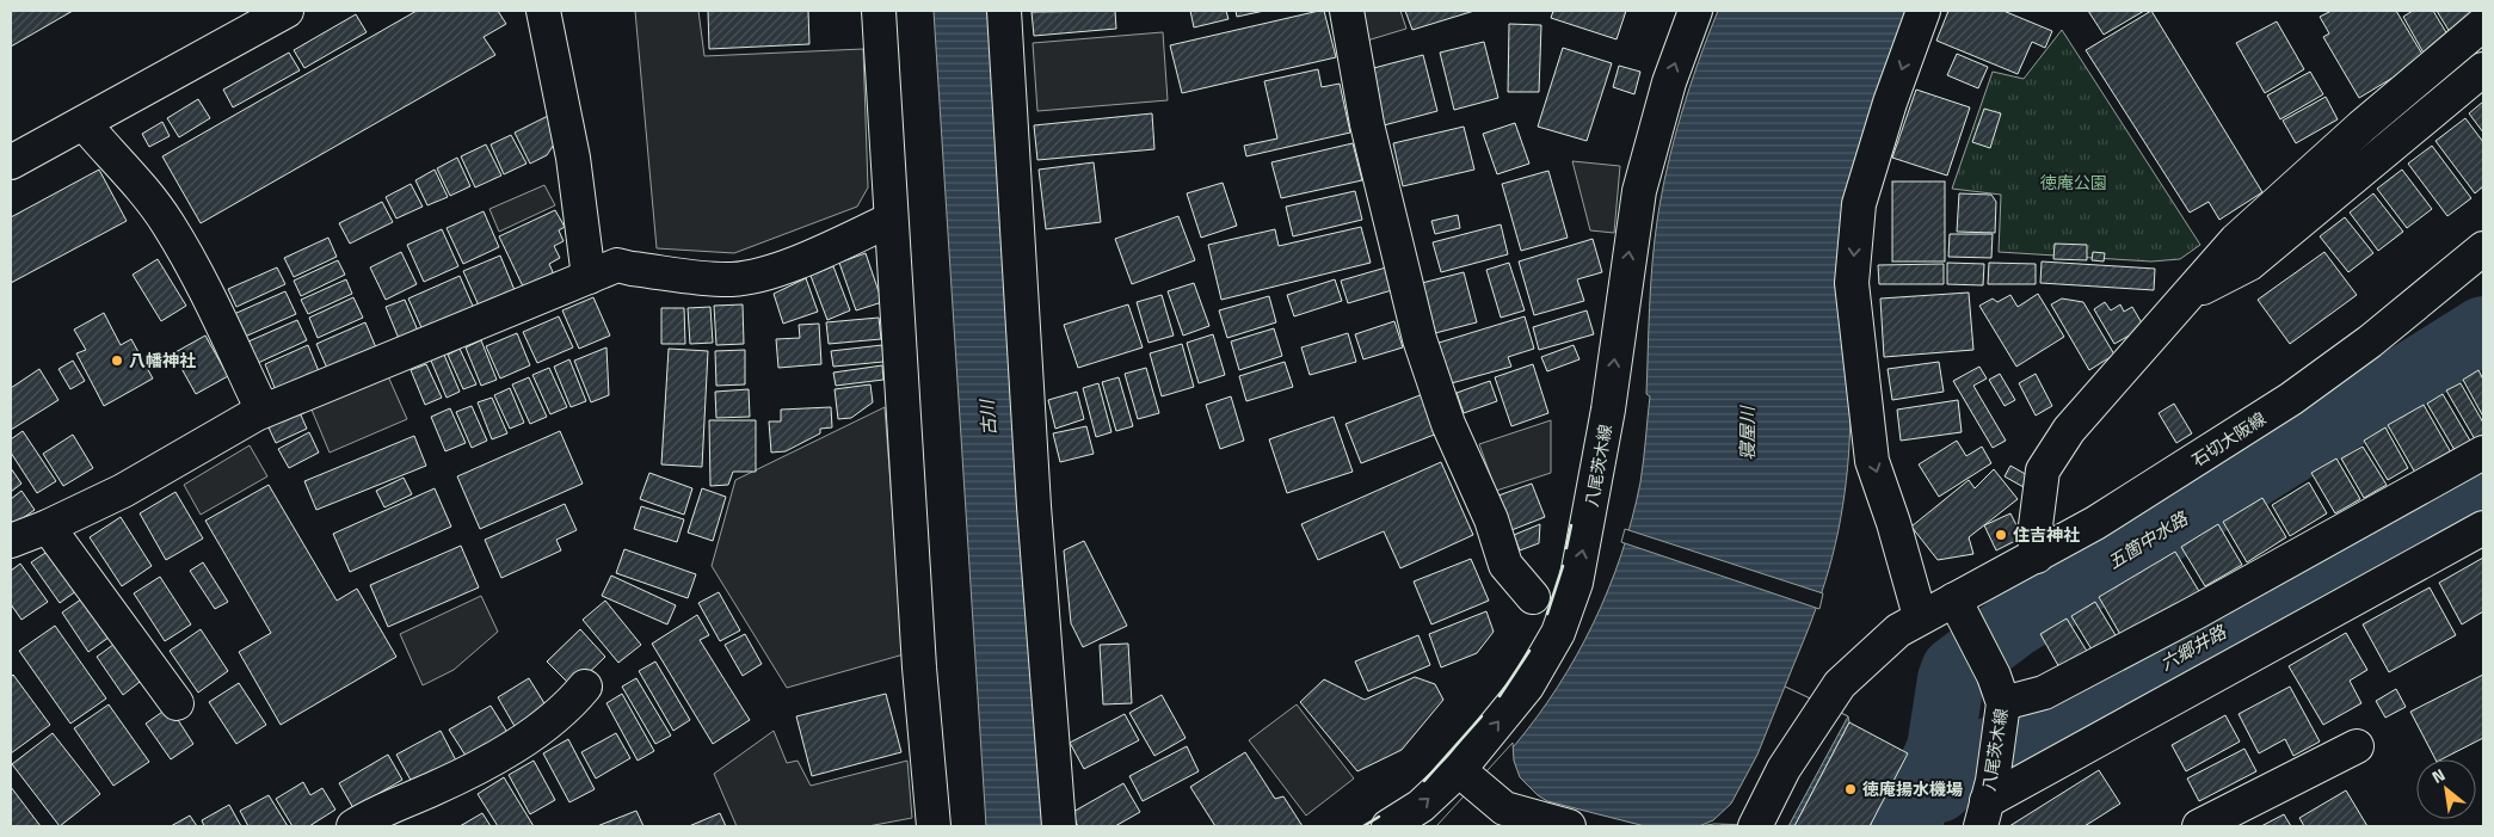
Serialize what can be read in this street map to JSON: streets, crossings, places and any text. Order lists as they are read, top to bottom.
{
  "streets": {
    "street": ["石切大阪線", "八尾茨木線"]
  },
  "water": [
    "古川",
    "寝屋川",
    "五箇中水路",
    "六郷井路"
  ],
  "parks": ["徳庵公園"],
  "places": ["八幡神社", "住吉神社", "徳庵揚水機場"],
  "north": "top left"
}
